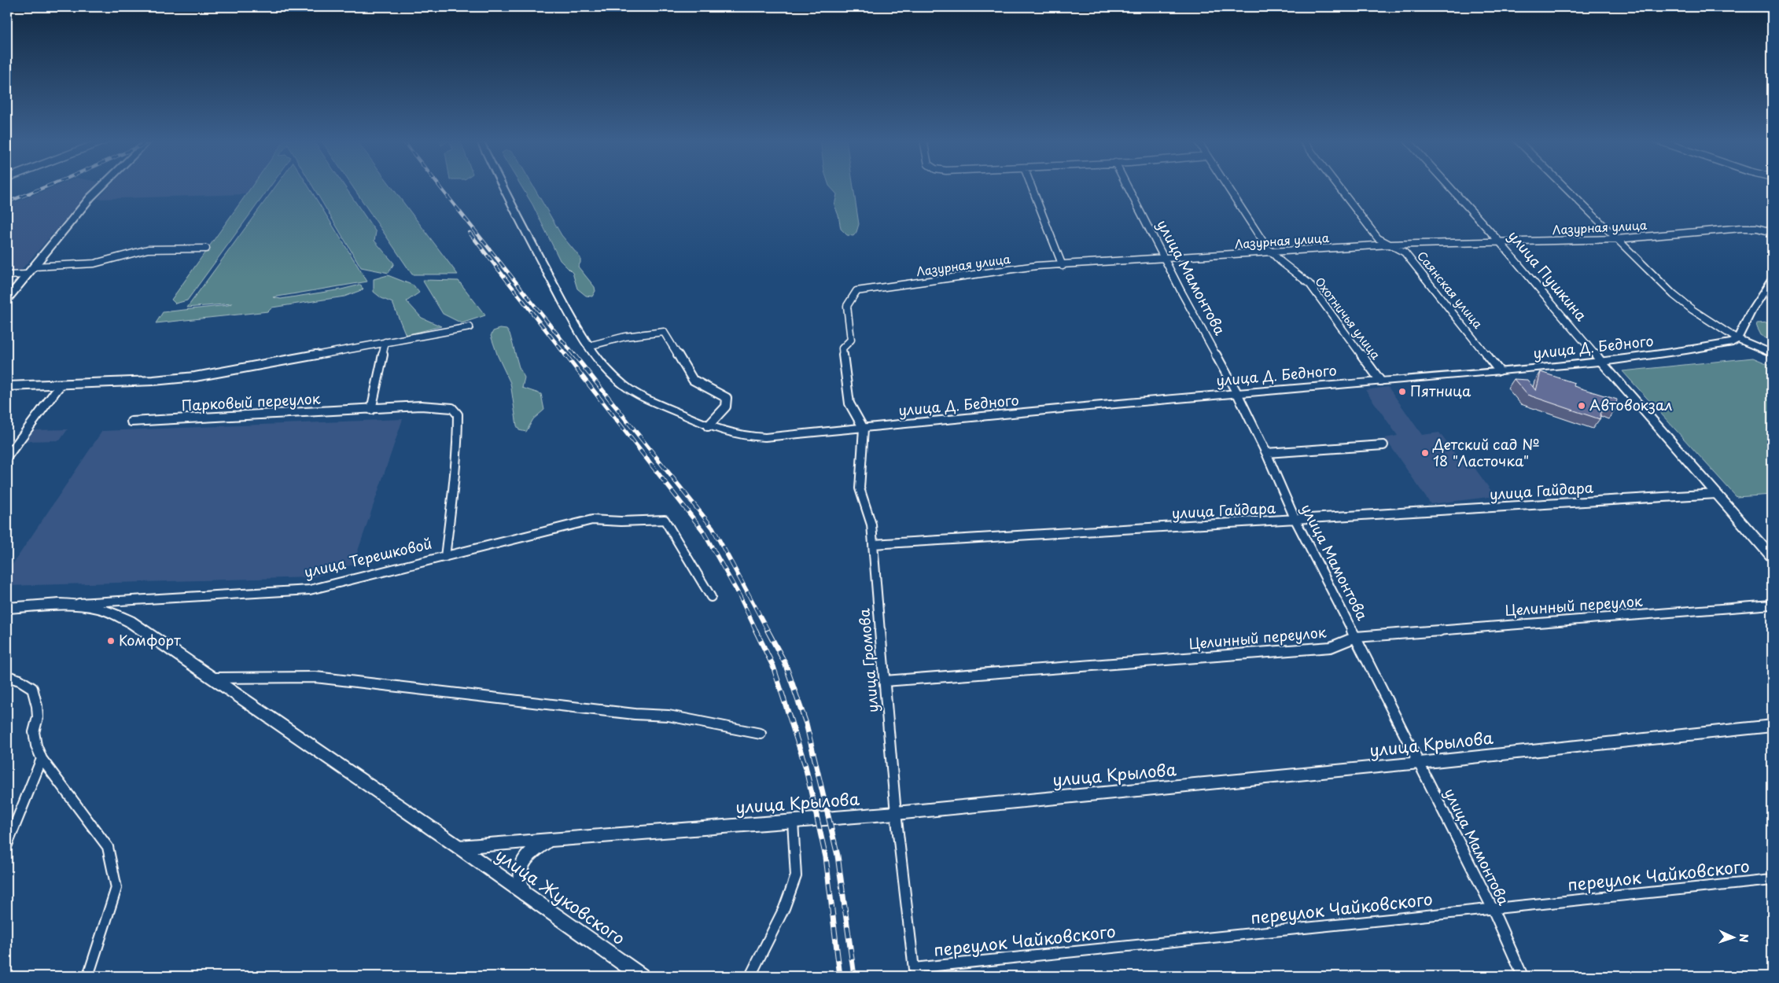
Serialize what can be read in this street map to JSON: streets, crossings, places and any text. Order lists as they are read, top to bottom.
{
  "streets": {
    "main road": ["улица Терешковой", "улица Жуковского"],
    "street": [
      "Лазурная улица",
      "улица Пушкина",
      "улица Мамонтова",
      "Саянская улица",
      "Охотничья улица",
      "улица Д. Бедного",
      "Парковый переулок",
      "улица Гайдара",
      "Целинный переулок",
      "улица Громова",
      "улица Крылова",
      "переулок Чайковского"
    ]
  },
  "crossings": [
    ["Лазурная улица", "улица Пушкина"],
    ["Лазурная улица", "улица Мамонтова"],
    ["Лазурная улица", "Саянская улица"],
    ["Лазурная улица", "Охотничья улица"],
    ["Лазурная улица", "улица Д. Бедного"],
    ["Лазурная улица", "улица Громова"],
    ["улица Пушкина", "улица Д. Бедного"],
    ["улица Пушкина", "улица Гайдара"],
    ["улица Мамонтова", "улица Д. Бедного"],
    ["улица Мамонтова", "улица Гайдара"],
    ["улица Мамонтова", "Целинный переулок"],
    ["улица Мамонтова", "улица Крылова"],
    ["улица Мамонтова", "переулок Чайковского"],
    ["Саянская улица", "улица Д. Бедного"],
    ["Охотничья улица", "улица Д. Бедного"],
    ["улица Д. Бедного", "улица Громова"],
    ["Парковый переулок", "улица Терешковой"],
    ["улица Гайдара", "улица Громова"],
    ["улица Терешковой", "улица Крылова"],
    ["улица Терешковой", "улица Жуковского"],
    ["Целинный переулок", "улица Громова"],
    ["улица Громова", "улица Крылова"],
    ["улица Громова", "переулок Чайковского"],
    ["улица Крылова", "улица Жуковского"]
  ],
  "places": [
    "Пятница",
    "Автовокзал",
    "Детский сад № 18 \"Ласточка\"",
    "Комфорт"
  ],
  "north": "right"
}
